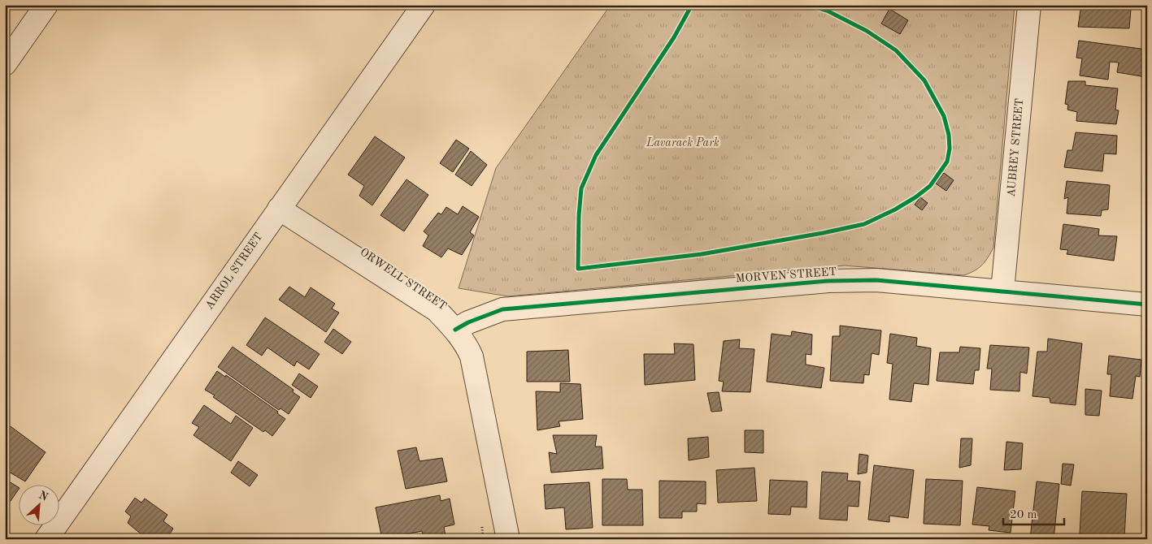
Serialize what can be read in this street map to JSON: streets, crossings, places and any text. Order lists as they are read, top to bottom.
{
  "streets": {
    "street": [
      "AUBREY STREET",
      "ARROL STREET",
      "MORVEN STREET",
      "ORWELL STREET"
    ]
  },
  "crossings": [
    ["AUBREY STREET", "MORVEN STREET"],
    ["ARROL STREET", "ORWELL STREET"],
    ["MORVEN STREET", "ORWELL STREET"]
  ],
  "parks": ["Lavarack Park"],
  "scale_bar": "20 m",
  "north": "top right"
}
